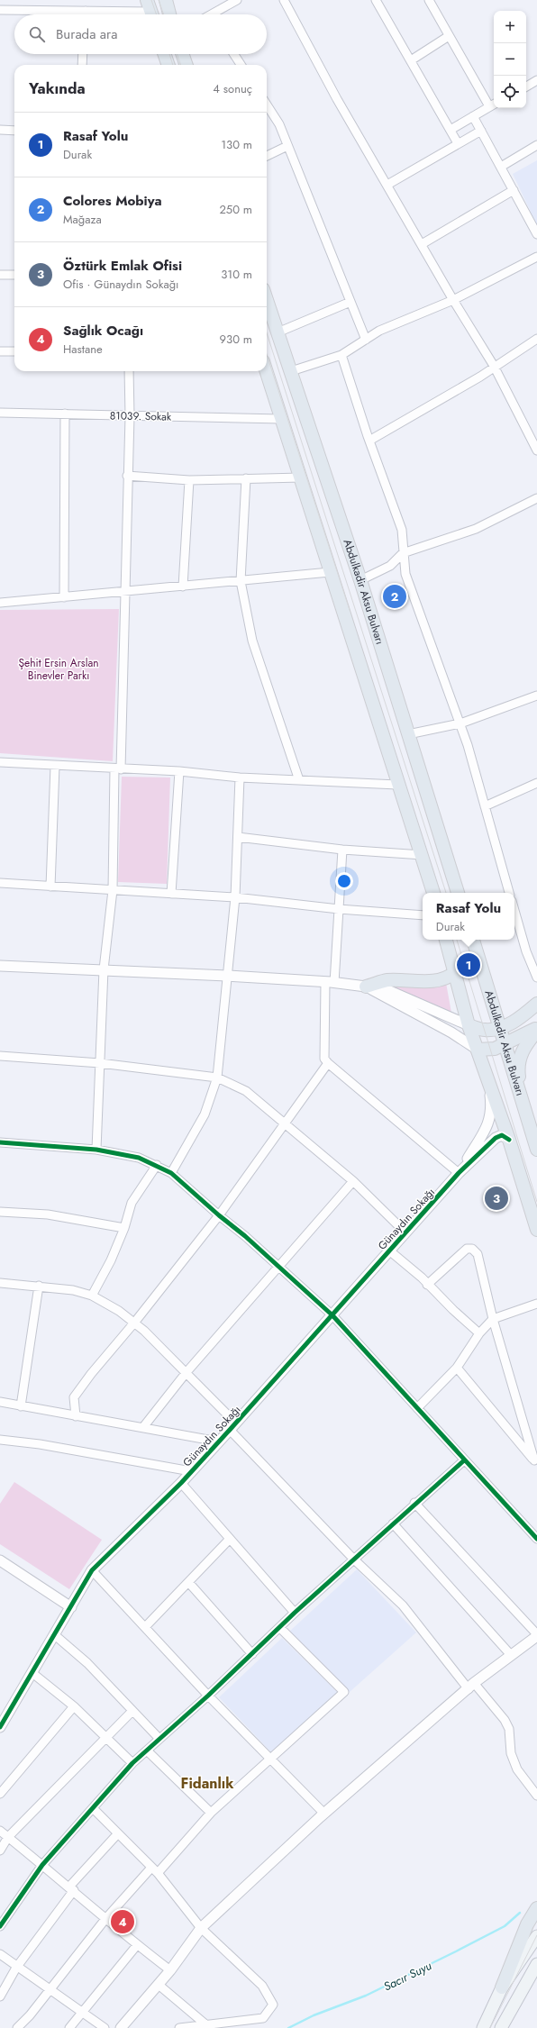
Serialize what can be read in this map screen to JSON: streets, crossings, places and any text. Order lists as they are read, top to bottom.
{
  "streets": {
    "main road": ["Abdulkadir Aksu Bulvarı"],
    "street": ["81039. Sokak", "Günaydın Sokağı"]
  },
  "districts": ["Fidanlık"],
  "water": ["Sacır Suyu"],
  "parks": ["Şehit Ersin Arslan Binevler Parkı"],
  "page": {
    "map_buttons": ["+", "−"],
    "search": "Burada ara",
    "heading": ["Yakında", "4 sonuç"],
    "list": [
      {
        "mark": "1",
        "name": "Rasaf Yolu",
        "note": "Durak",
        "value": "130 m"
      },
      {
        "mark": "2",
        "name": "Colores Mobiya",
        "note": "Mağaza",
        "value": "250 m"
      },
      {
        "mark": "3",
        "name": "Öztürk Emlak Ofisi",
        "note": "Ofis · Günaydın Sokağı",
        "value": "310 m"
      },
      {
        "mark": "4",
        "name": "Sağlık Ocağı",
        "note": "Hastane",
        "value": "930 m"
      }
    ],
    "pins": [
      "2",
      "1",
      "3",
      "4"
    ],
    "popup": ["Rasaf Yolu", "Durak"]
  }
}
